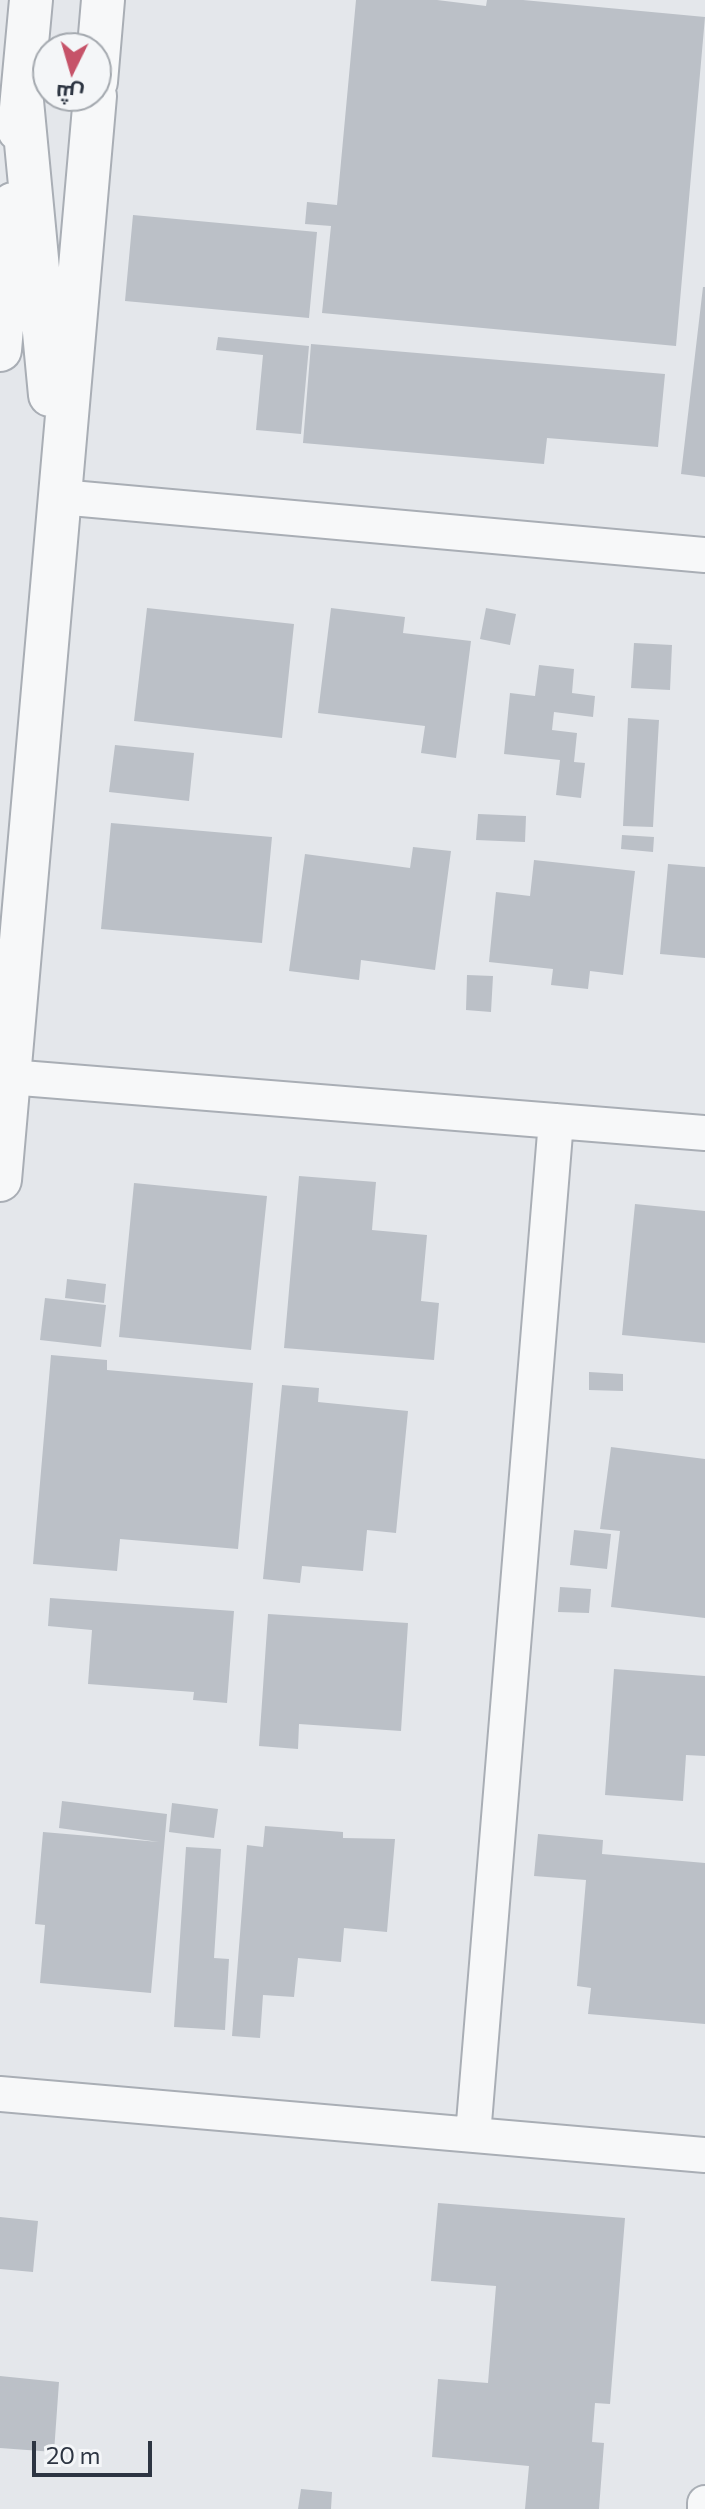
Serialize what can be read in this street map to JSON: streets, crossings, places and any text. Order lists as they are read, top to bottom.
{
  "scale_bar": "20 m",
  "north": "bottom"
}
